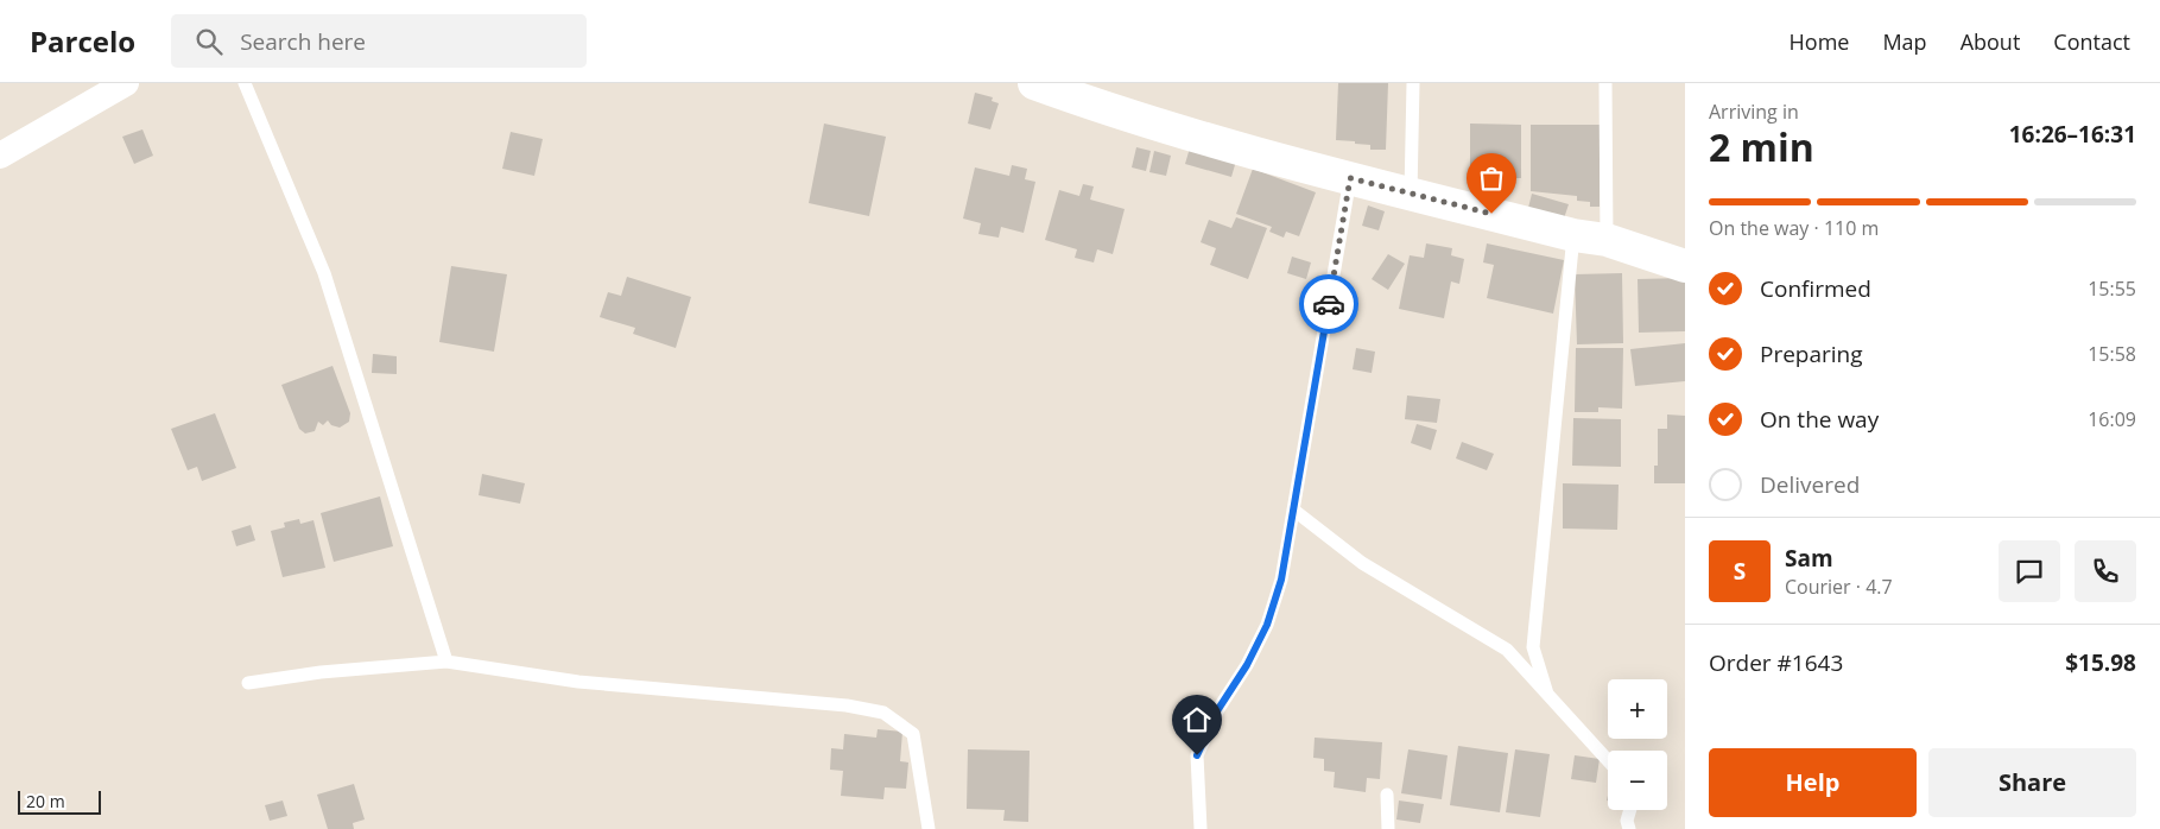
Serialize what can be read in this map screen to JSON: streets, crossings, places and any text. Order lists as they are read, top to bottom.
{
  "scale_bar": "20 m",
  "page": {
    "header": "Parcelo",
    "search": "Search here",
    "nav": [
      "Home",
      "Map",
      "About",
      "Contact"
    ],
    "heading": ["2 min", "Arriving in", "16:26–16:31"],
    "panel": [
      "Sam",
      "Courier · 4.7",
      "Order #1643",
      "$15.98"
    ],
    "bar": "On the way · 110 m",
    "list": [
      ["Confirmed", "15:55"],
      ["Preparing", "15:58"],
      ["On the way", "16:09"],
      "Delivered"
    ],
    "round": "S",
    "map_buttons": ["+", "−"],
    "buttons": ["Help", "Share"],
    "scale": "20 m"
  }
}
